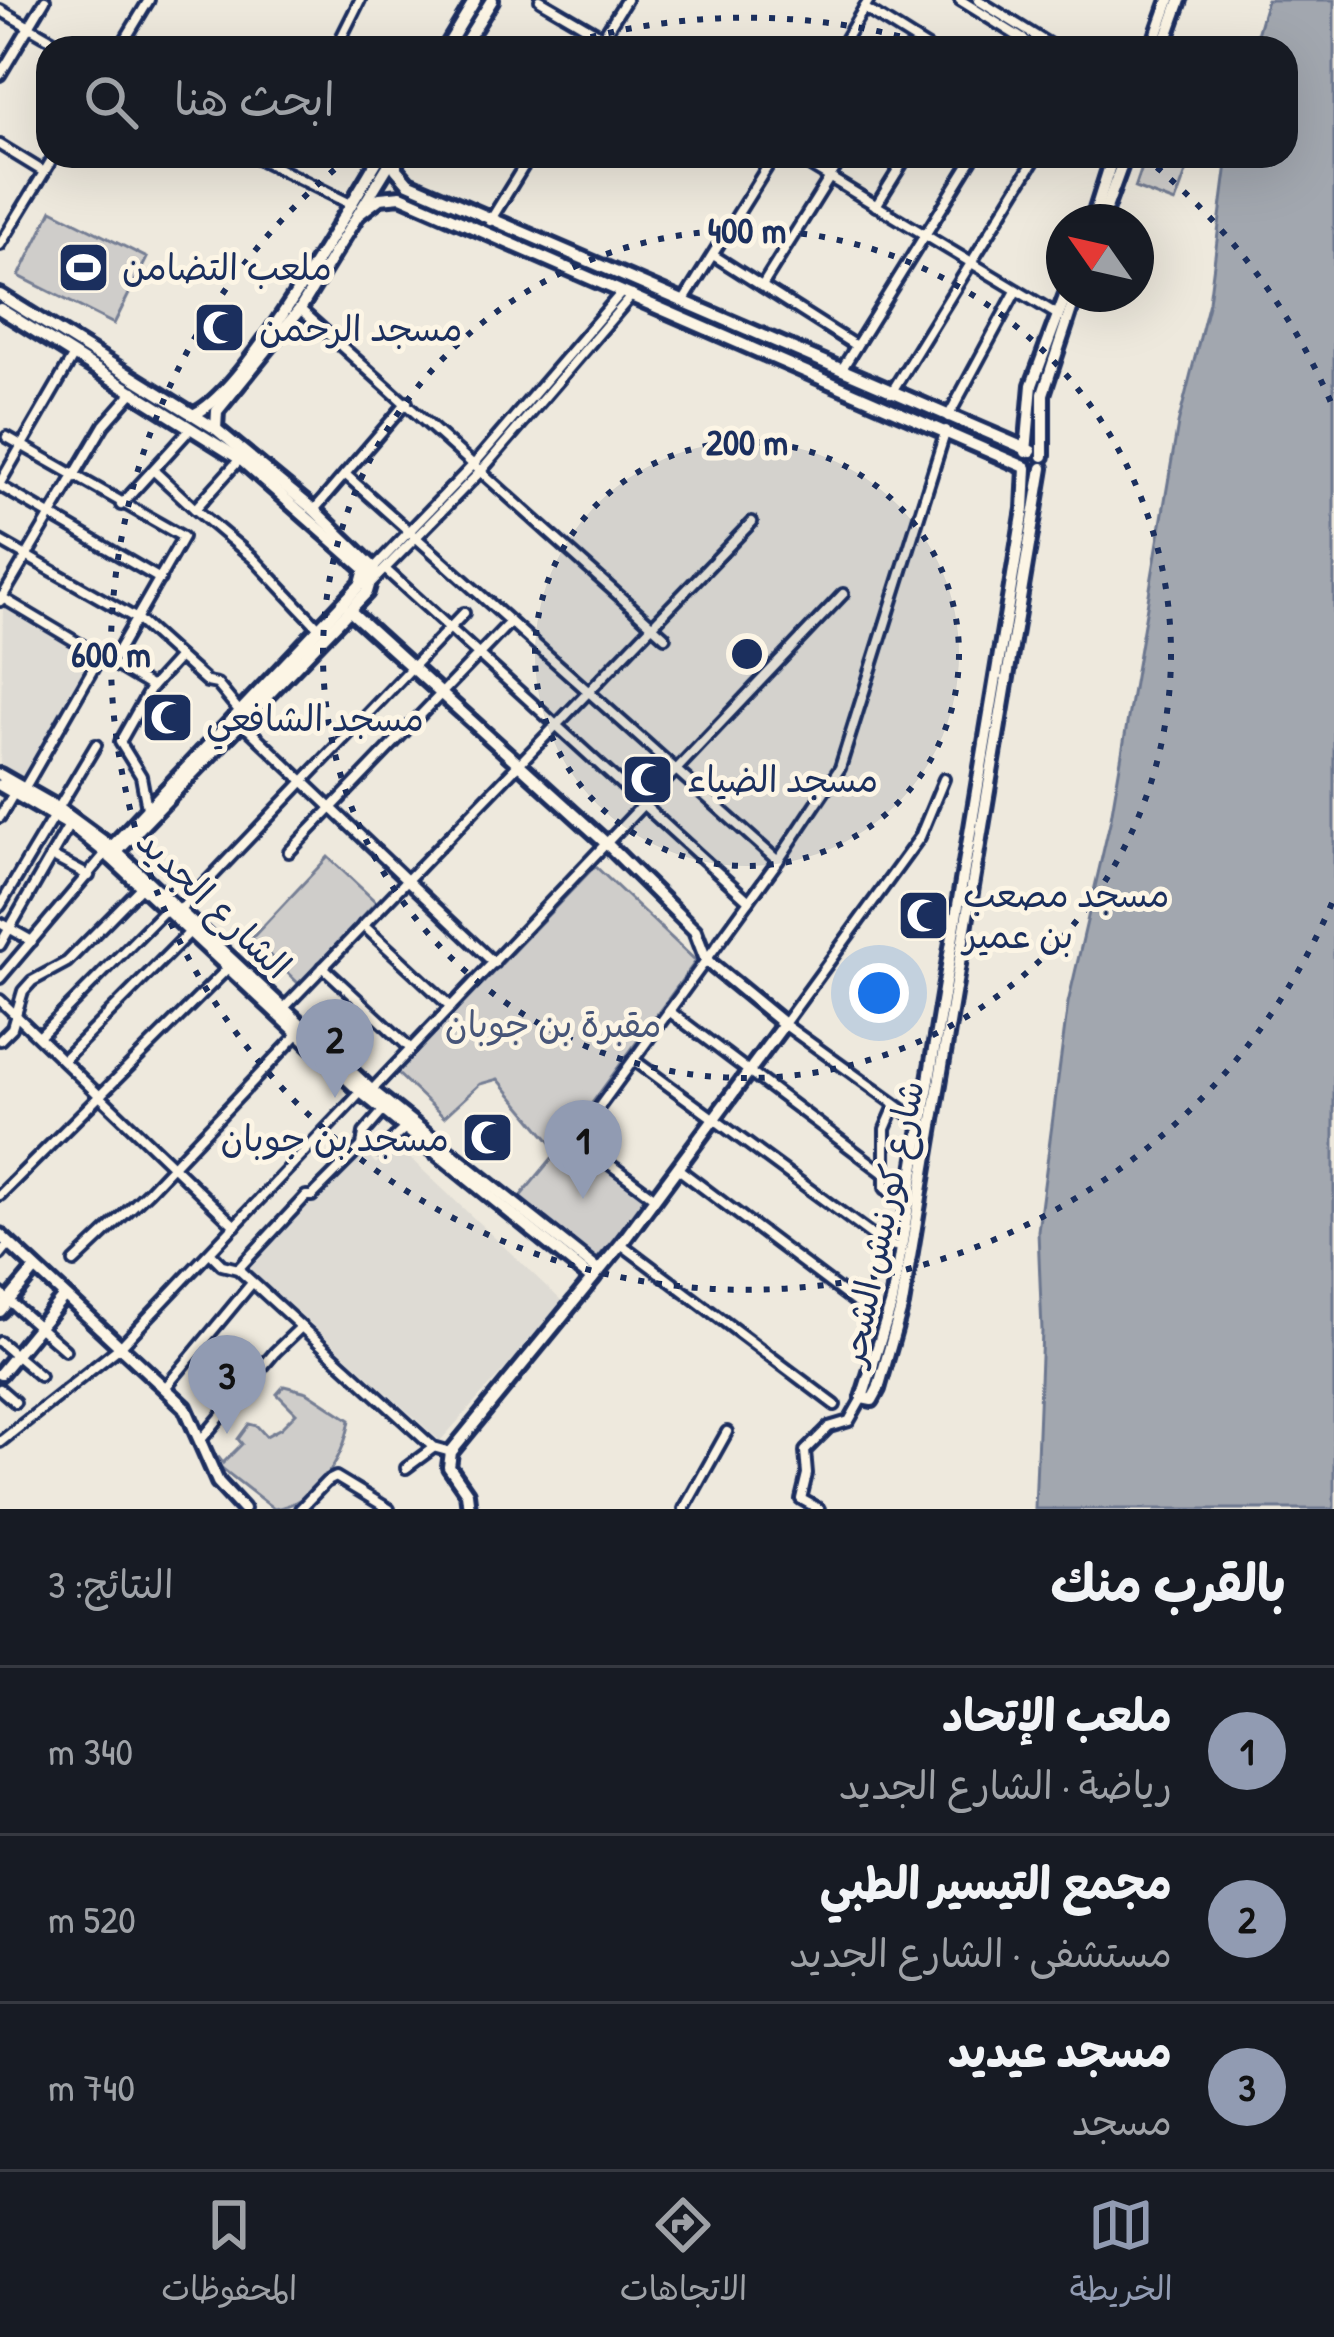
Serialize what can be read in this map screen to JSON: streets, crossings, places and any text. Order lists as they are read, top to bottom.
{
  "streets": {
    "street": ["الشارع الجديد", "شارع كورنيش الشحر"]
  },
  "parks": ["مقبرة بن جوبان"],
  "places": {
    "sports": ["ملعب التضامن"],
    "mosque": [
      "مسجد الرحمن",
      "مسجد الشافعي",
      "مسجد الضياء",
      "مسجد مصعب بن عمير",
      "مسجد بن جوبان"
    ]
  },
  "north": "top left",
  "page": {
    "search": "ابحث هنا",
    "pins": ["2", "1", "3"],
    "heading": ["بالقرب منك", "النتائج: 3"],
    "list": [
      {
        "mark": "1",
        "name": "ملعب الإتحاد",
        "note": "رياضة · الشارع الجديد",
        "value": "340 m"
      },
      {
        "mark": "2",
        "name": "مجمع التيسير الطبي",
        "note": "مستشفى · الشارع الجديد",
        "value": "520 m"
      },
      {
        "mark": "3",
        "name": "مسجد عيديد",
        "note": "مسجد",
        "value": "740 m"
      }
    ],
    "nav": ["الخريطة", "الاتجاهات", "المحفوظات"]
  },
  "rings": ["400 m", "200 m", "600 m"]
}
